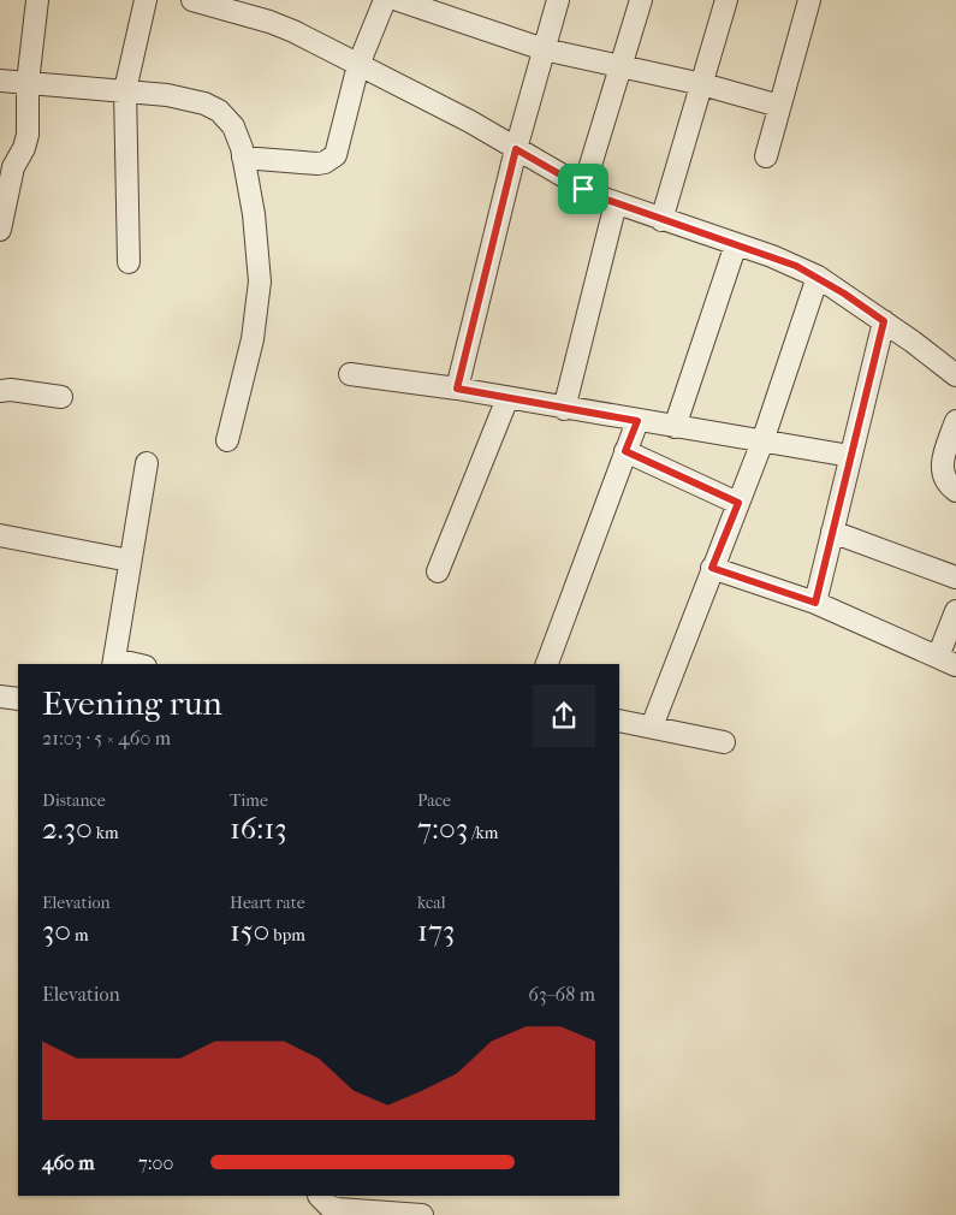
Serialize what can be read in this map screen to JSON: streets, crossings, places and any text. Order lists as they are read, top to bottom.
{
  "page": {
    "heading": ["Evening run", "21:03 · 5 × 460 m"],
    "stats": [
      ["Distance", "2.30 km"],
      ["Time", "16:13"],
      ["Pace", "7:03 /km"],
      ["Elevation", "30 m"],
      ["Heart rate", "150 bpm"],
      ["kcal", "173"]
    ],
    "chart": ["Elevation", "63–68 m"],
    "list": [
      {
        "name": "460 m",
        "note": "7:00"
      }
    ]
  }
}
